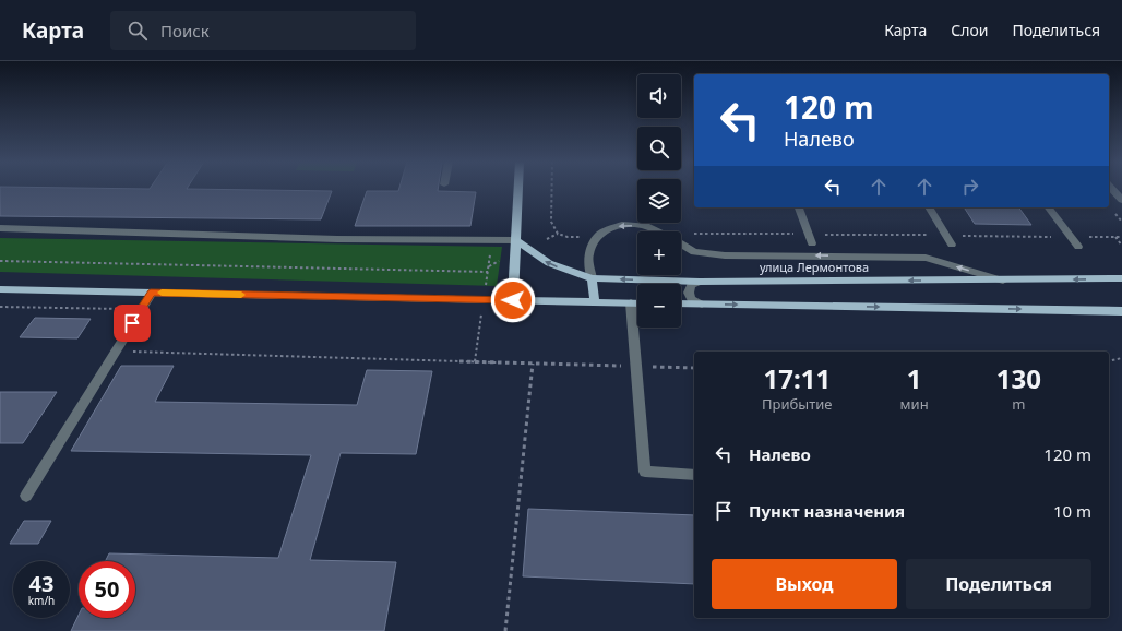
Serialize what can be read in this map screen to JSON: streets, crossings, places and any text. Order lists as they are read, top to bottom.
{
  "streets": {
    "main road": ["улица Лермонтова"]
  },
  "page": {
    "header": "Карта",
    "search": "Поиск",
    "nav": ["Карта", "Слои", "Поделиться"],
    "map_buttons": ["+", "−"],
    "turn": ["120 m", "Налево"],
    "eta": [
      "17:11",
      "Прибытие",
      "1",
      "мин",
      "130",
      "m"
    ],
    "list": [
      {
        "name": "Налево",
        "value": "120 m"
      },
      {
        "name": "Пункт назначения",
        "value": "10 m"
      }
    ],
    "buttons": ["Выход", "Поделиться"],
    "speed": "43 km/h",
    "limit": "50"
  }
}
